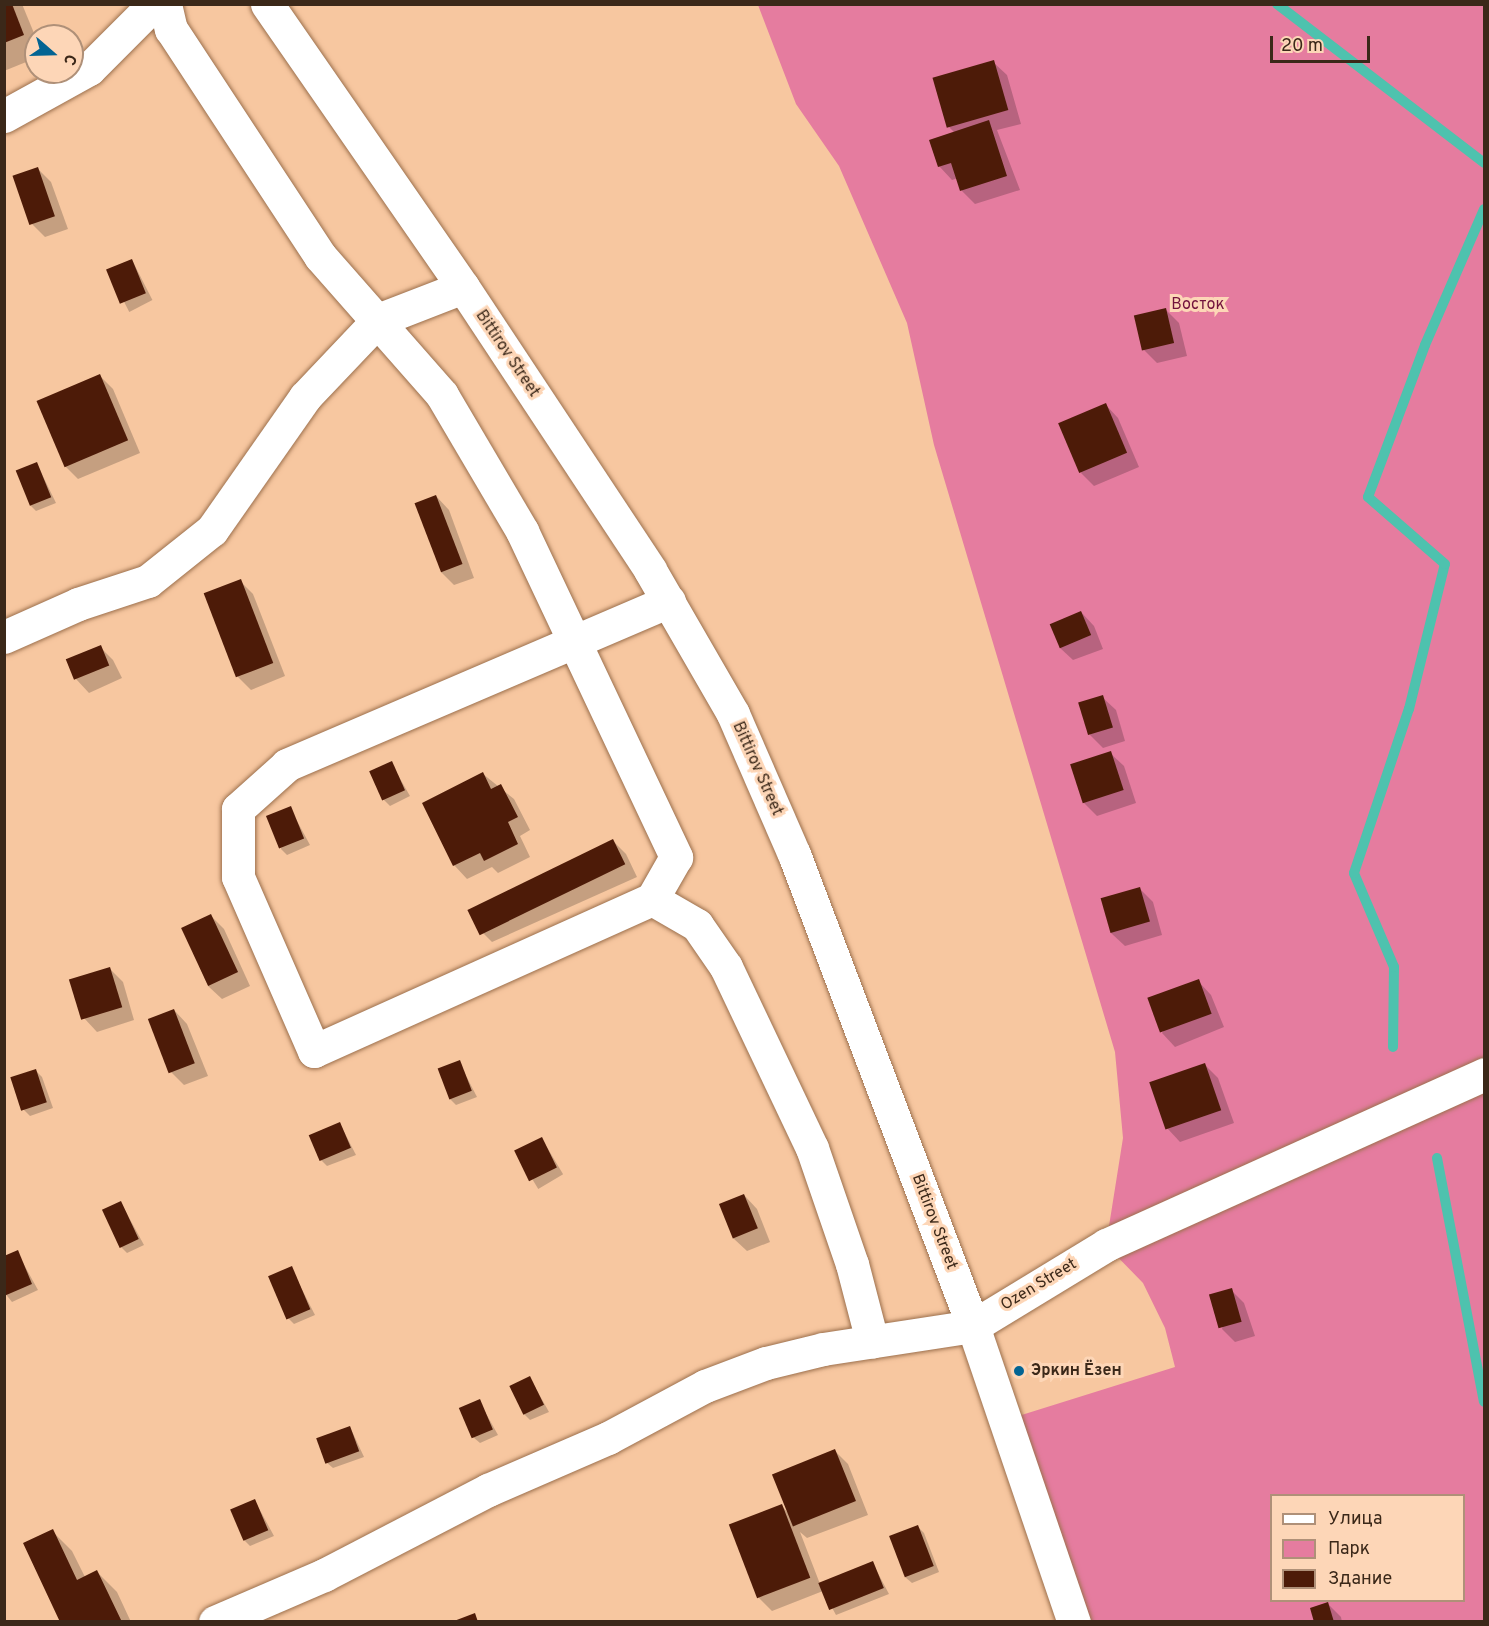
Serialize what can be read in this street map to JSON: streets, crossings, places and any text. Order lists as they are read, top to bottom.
{
  "streets": {
    "street": ["Bittirov Street", "Ozen Street"]
  },
  "crossings": [
    ["Bittirov Street", "Ozen Street"]
  ],
  "parks": ["Восток"],
  "places": ["Эркин Ёзен"],
  "legend": ["Улица", "Парк", "Здание"],
  "scale_bar": "20 m",
  "north": "right"
}
